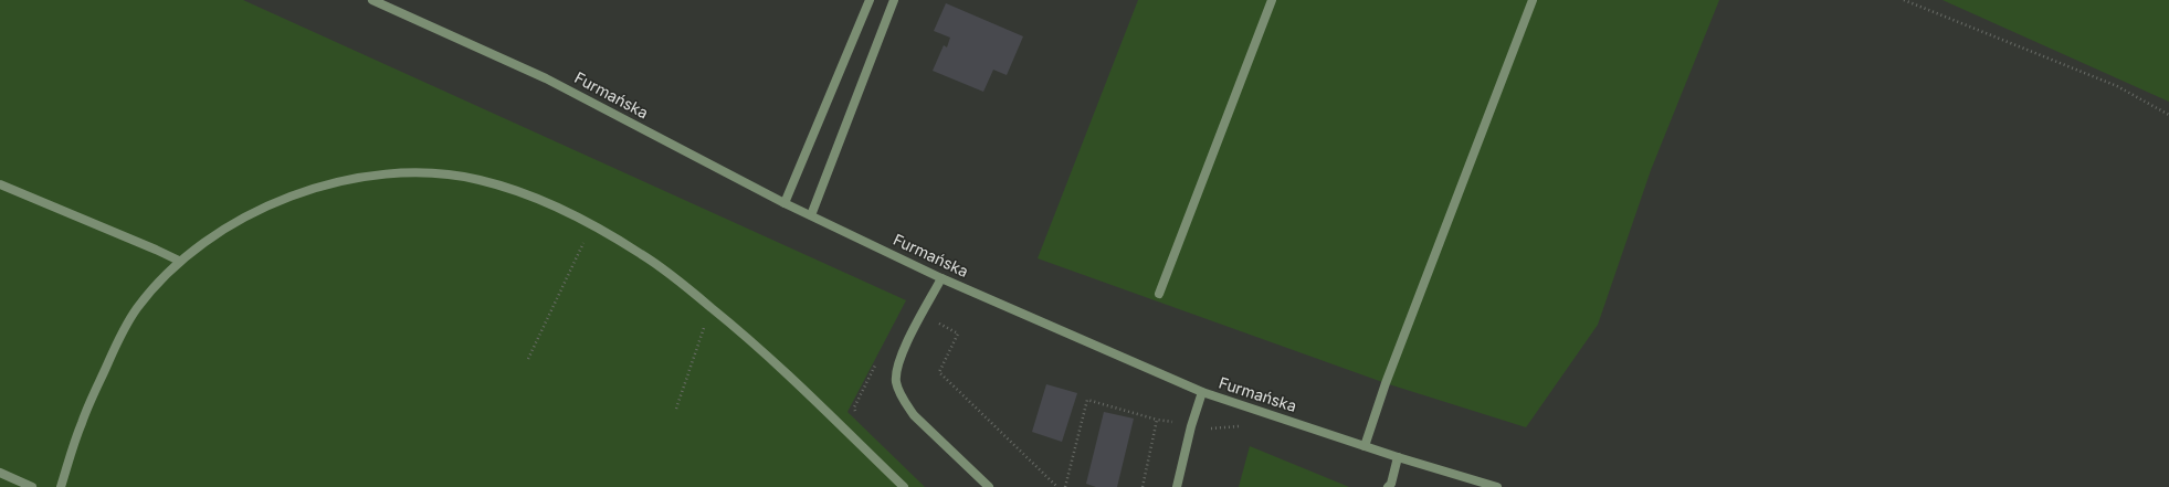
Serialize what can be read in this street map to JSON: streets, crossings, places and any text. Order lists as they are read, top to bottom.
{
  "streets": {
    "street": ["Furmańska"]
  }
}
